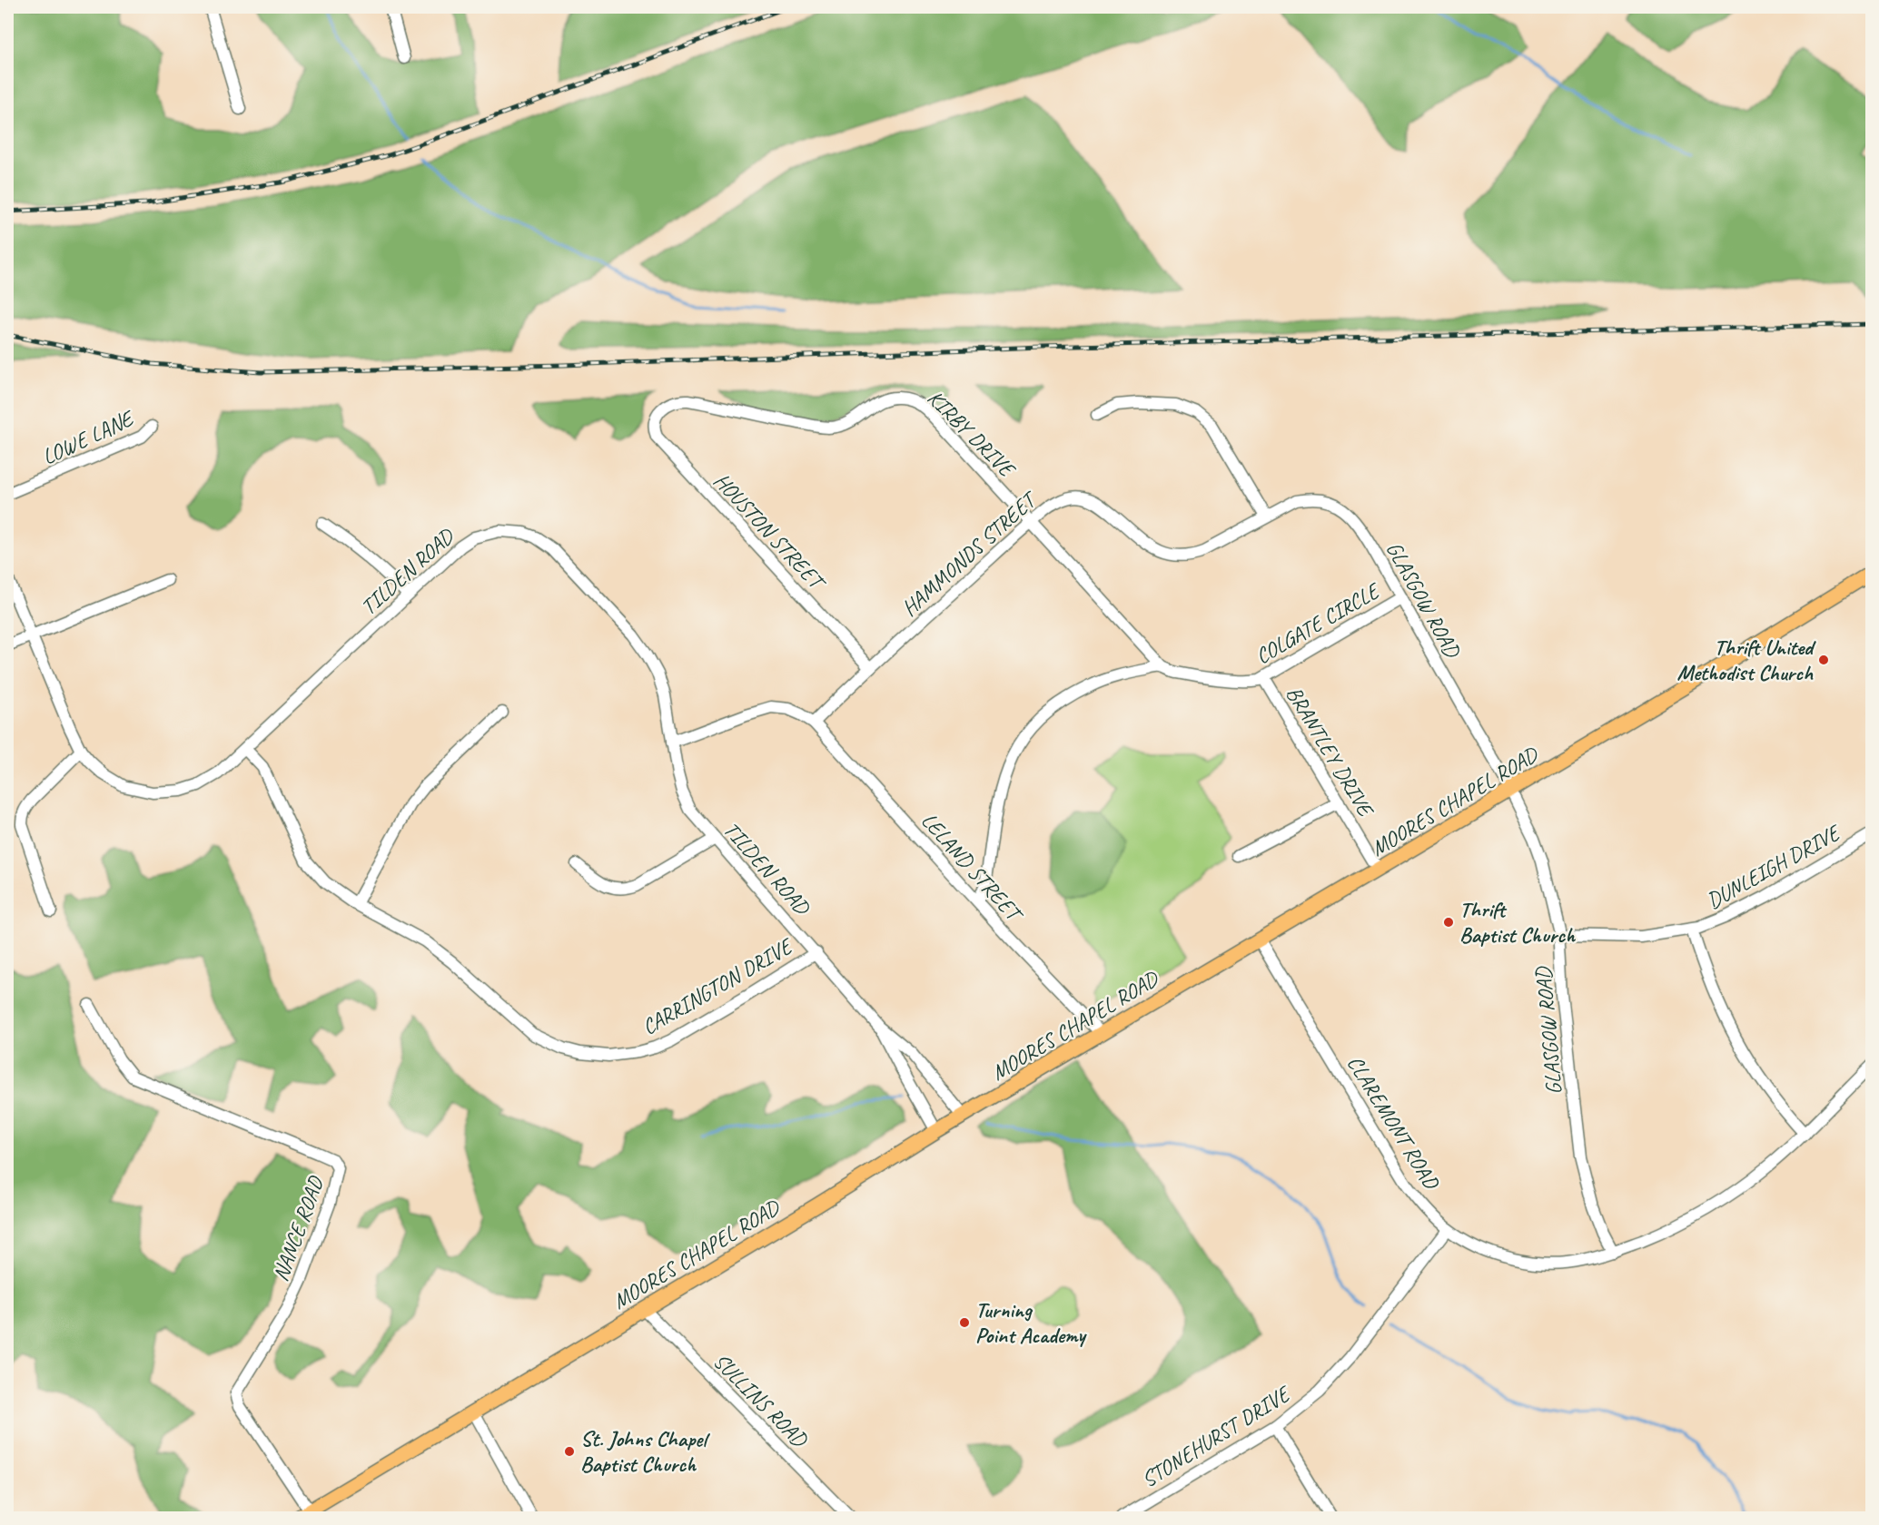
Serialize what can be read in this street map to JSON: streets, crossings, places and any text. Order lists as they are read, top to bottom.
{
  "streets": {
    "main road": ["MOORES CHAPEL ROAD"],
    "street": [
      "KIRBY DRIVE",
      "LOWE LANE",
      "HOUSTON STREET",
      "HAMMONDS STREET",
      "TILDEN ROAD",
      "GLASGOW ROAD",
      "COLGATE CIRCLE",
      "BRANTLEY DRIVE",
      "LELAND STREET",
      "DUNLEIGH DRIVE",
      "CARRINGTON DRIVE",
      "CLAREMONT ROAD",
      "NANCE ROAD",
      "SULLINS ROAD",
      "STONEHURST DRIVE"
    ]
  },
  "crossings": [
    ["KIRBY DRIVE", "HOUSTON STREET"],
    ["KIRBY DRIVE", "HAMMONDS STREET"],
    ["KIRBY DRIVE", "COLGATE CIRCLE"],
    ["HOUSTON STREET", "HAMMONDS STREET"],
    ["HAMMONDS STREET", "GLASGOW ROAD"],
    ["HAMMONDS STREET", "LELAND STREET"],
    ["TILDEN ROAD", "MOORES CHAPEL ROAD"],
    ["TILDEN ROAD", "CARRINGTON DRIVE"],
    ["GLASGOW ROAD", "COLGATE CIRCLE"],
    ["GLASGOW ROAD", "MOORES CHAPEL ROAD"],
    ["GLASGOW ROAD", "DUNLEIGH DRIVE"],
    ["GLASGOW ROAD", "CLAREMONT ROAD"],
    ["COLGATE CIRCLE", "BRANTLEY DRIVE"],
    ["COLGATE CIRCLE", "LELAND STREET"],
    ["BRANTLEY DRIVE", "MOORES CHAPEL ROAD"],
    ["MOORES CHAPEL ROAD", "LELAND STREET"],
    ["MOORES CHAPEL ROAD", "CLAREMONT ROAD"],
    ["MOORES CHAPEL ROAD", "NANCE ROAD"],
    ["MOORES CHAPEL ROAD", "SULLINS ROAD"],
    ["CLAREMONT ROAD", "STONEHURST DRIVE"]
  ],
  "places": [
    "Thrift United Methodist Church",
    "Thrift Baptist Church",
    "Turning Point Academy",
    "St. Johns Chapel Baptist Church"
  ]
}
